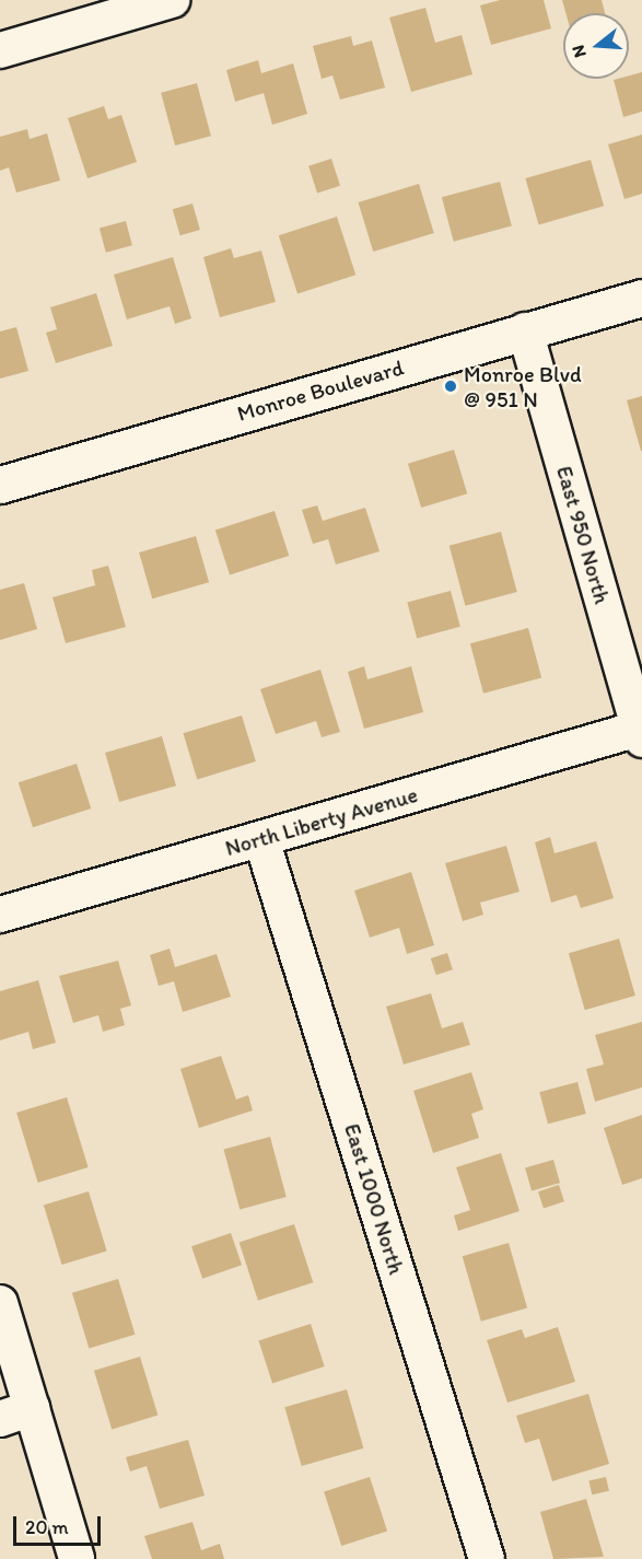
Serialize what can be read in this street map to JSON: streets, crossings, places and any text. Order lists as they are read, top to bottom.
{
  "streets": {
    "street": [
      "Monroe Boulevard",
      "East 950 North",
      "North Liberty Avenue",
      "East 1000 North"
    ]
  },
  "crossings": [
    ["Monroe Boulevard", "East 950 North"],
    ["East 950 North", "North Liberty Avenue"],
    ["North Liberty Avenue", "East 1000 North"]
  ],
  "places": ["Monroe Blvd @ 951 N"],
  "scale_bar": "20 m",
  "north": "left"
}
